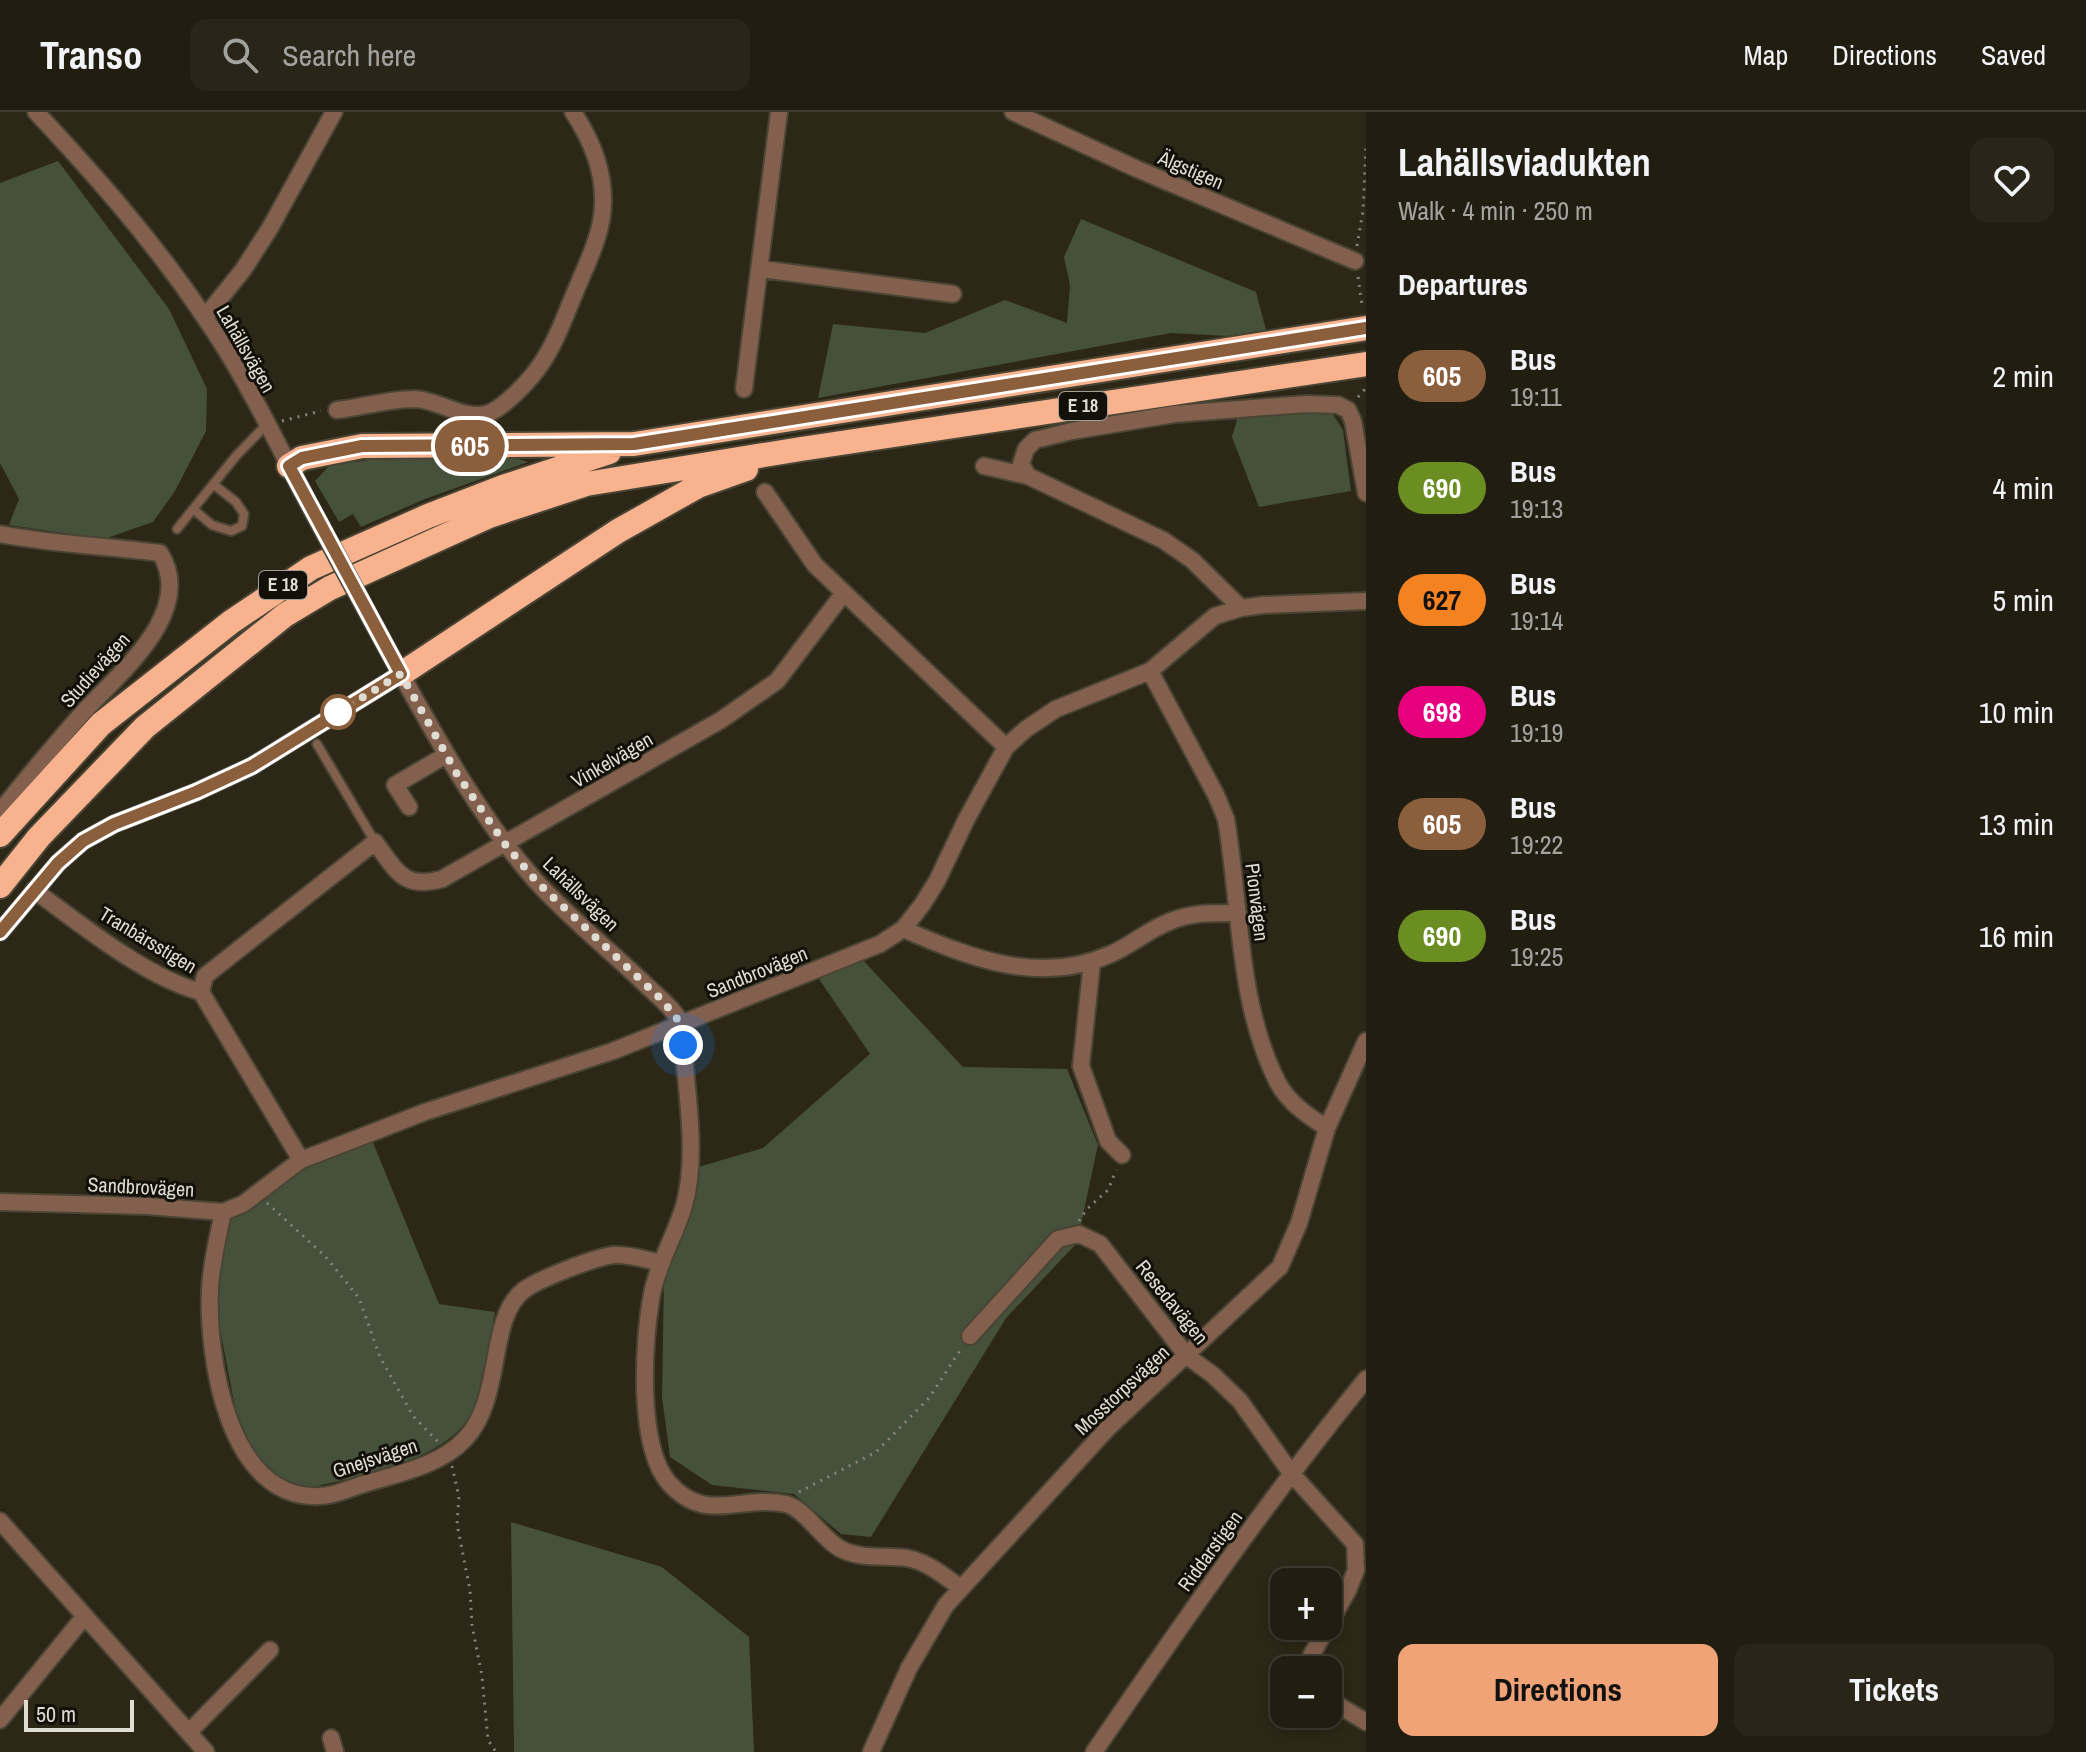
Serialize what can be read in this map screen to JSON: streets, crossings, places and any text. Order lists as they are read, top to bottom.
{
  "streets": {
    "highway": ["E 18"],
    "street": [
      "Älgstigen",
      "Lahällsvägen",
      "Studievägen",
      "Vinkelvägen",
      "Pionvägen",
      "Tranbärsstigen",
      "Sandbrovägen",
      "Resedavägen",
      "Mosstorpsvägen",
      "Gnejsvägen",
      "Riddarstigen"
    ]
  },
  "crossings": [
    ["Lahällsvägen", "E 18"],
    ["Lahällsvägen", "Vinkelvägen"],
    ["Lahällsvägen", "Sandbrovägen"],
    ["Pionvägen", "Sandbrovägen"],
    ["Pionvägen", "Mosstorpsvägen"],
    ["Tranbärsstigen", "Sandbrovägen"],
    ["Sandbrovägen", "Gnejsvägen"],
    ["Resedavägen", "Mosstorpsvägen"],
    ["Resedavägen", "Riddarstigen"]
  ],
  "lines": ["bus line 605"],
  "scale_bar": "50 m",
  "page": {
    "header": "Transo",
    "search": "Search here",
    "nav": ["Map", "Directions", "Saved"],
    "on_map": "605",
    "heading": [
      ["Lahällsviadukten", "Walk · 4 min · 250 m"],
      "Departures"
    ],
    "list": [
      {
        "mark": "605",
        "name": "Bus",
        "note": "19:11",
        "value": "2 min"
      },
      {
        "mark": "690",
        "name": "Bus",
        "note": "19:13",
        "value": "4 min"
      },
      {
        "mark": "627",
        "name": "Bus",
        "note": "19:14",
        "value": "5 min"
      },
      {
        "mark": "698",
        "name": "Bus",
        "note": "19:19",
        "value": "10 min"
      },
      {
        "mark": "605",
        "name": "Bus",
        "note": "19:22",
        "value": "13 min"
      },
      {
        "mark": "690",
        "name": "Bus",
        "note": "19:25",
        "value": "16 min"
      }
    ],
    "map_buttons": ["+", "−"],
    "buttons": ["Directions", "Tickets"],
    "scale": "50 m"
  }
}
